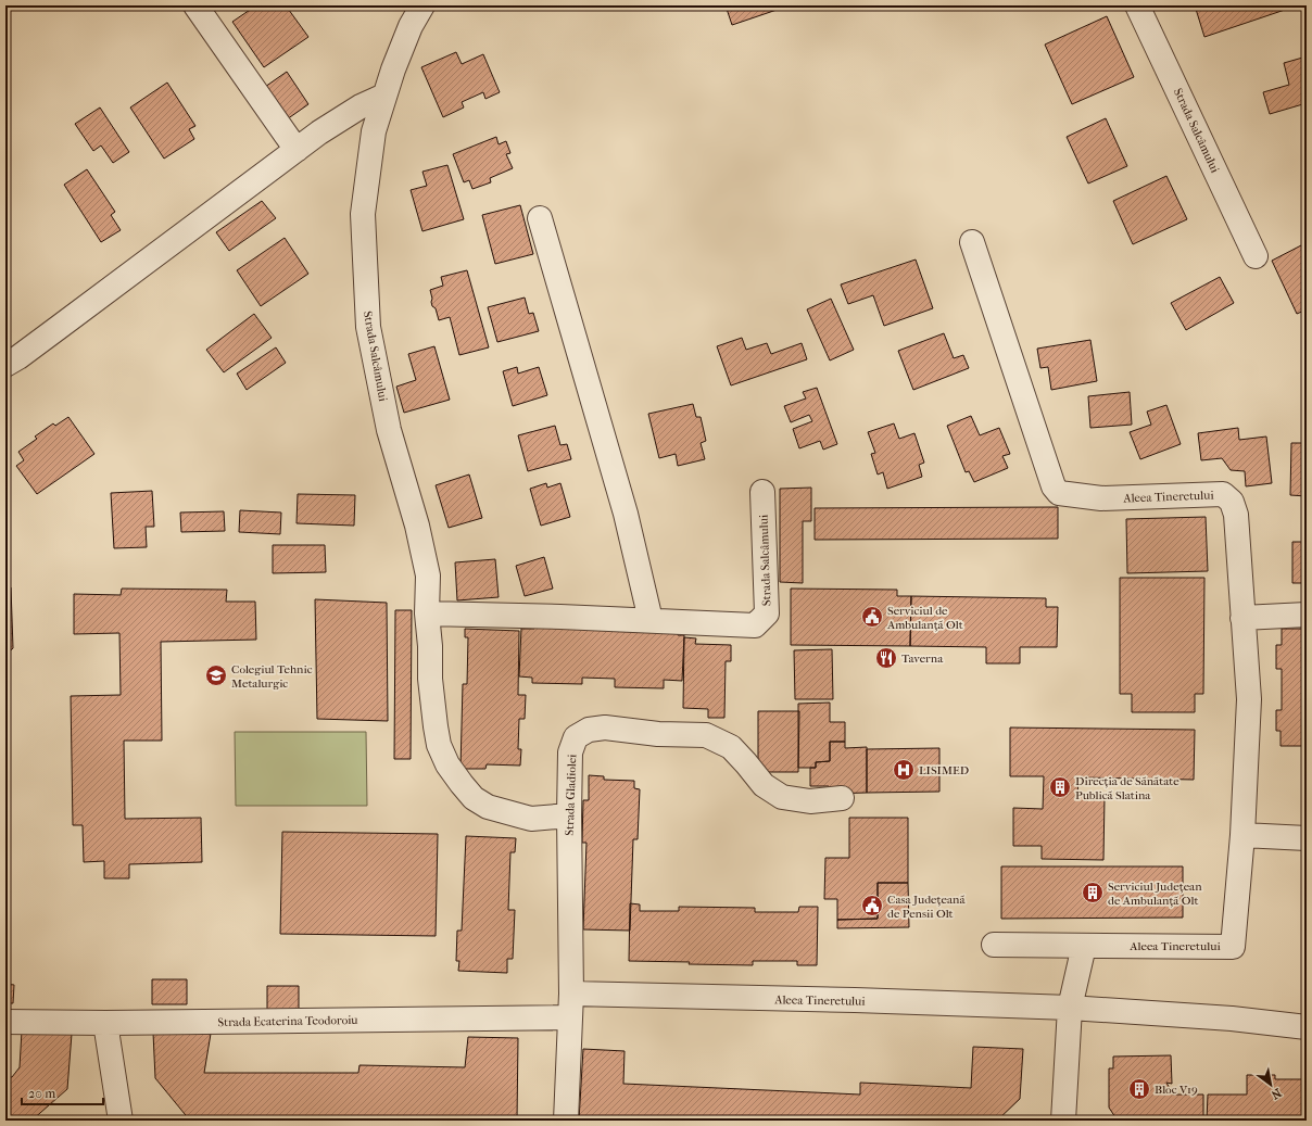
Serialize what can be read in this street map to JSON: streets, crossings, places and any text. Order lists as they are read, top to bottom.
{
  "streets": {
    "street": [
      "Strada Salcâmului",
      "Aleea Tineretului",
      "Strada Gladiolei",
      "Strada Ecaterina Teodoroiu"
    ]
  },
  "crossings": [
    ["Strada Salcâmului", "Strada Gladiolei"],
    ["Aleea Tineretului", "Strada Gladiolei"],
    ["Strada Gladiolei", "Strada Ecaterina Teodoroiu"]
  ],
  "places": {
    "public building": ["Serviciul de Ambulanță Olt", "Casa Județeană de Pensii Olt"],
    "restaurant": ["Taverna"],
    "school or university": ["Colegiul Tehnic Metalurgic"],
    "hospital": ["LISIMED"],
    "building": ["Direcția de Sănătate Publică Slatina", "Serviciul Județean de Ambulanță Olt", "Bloc V19"]
  },
  "scale_bar": "20 m",
  "north": "bottom right"
}
